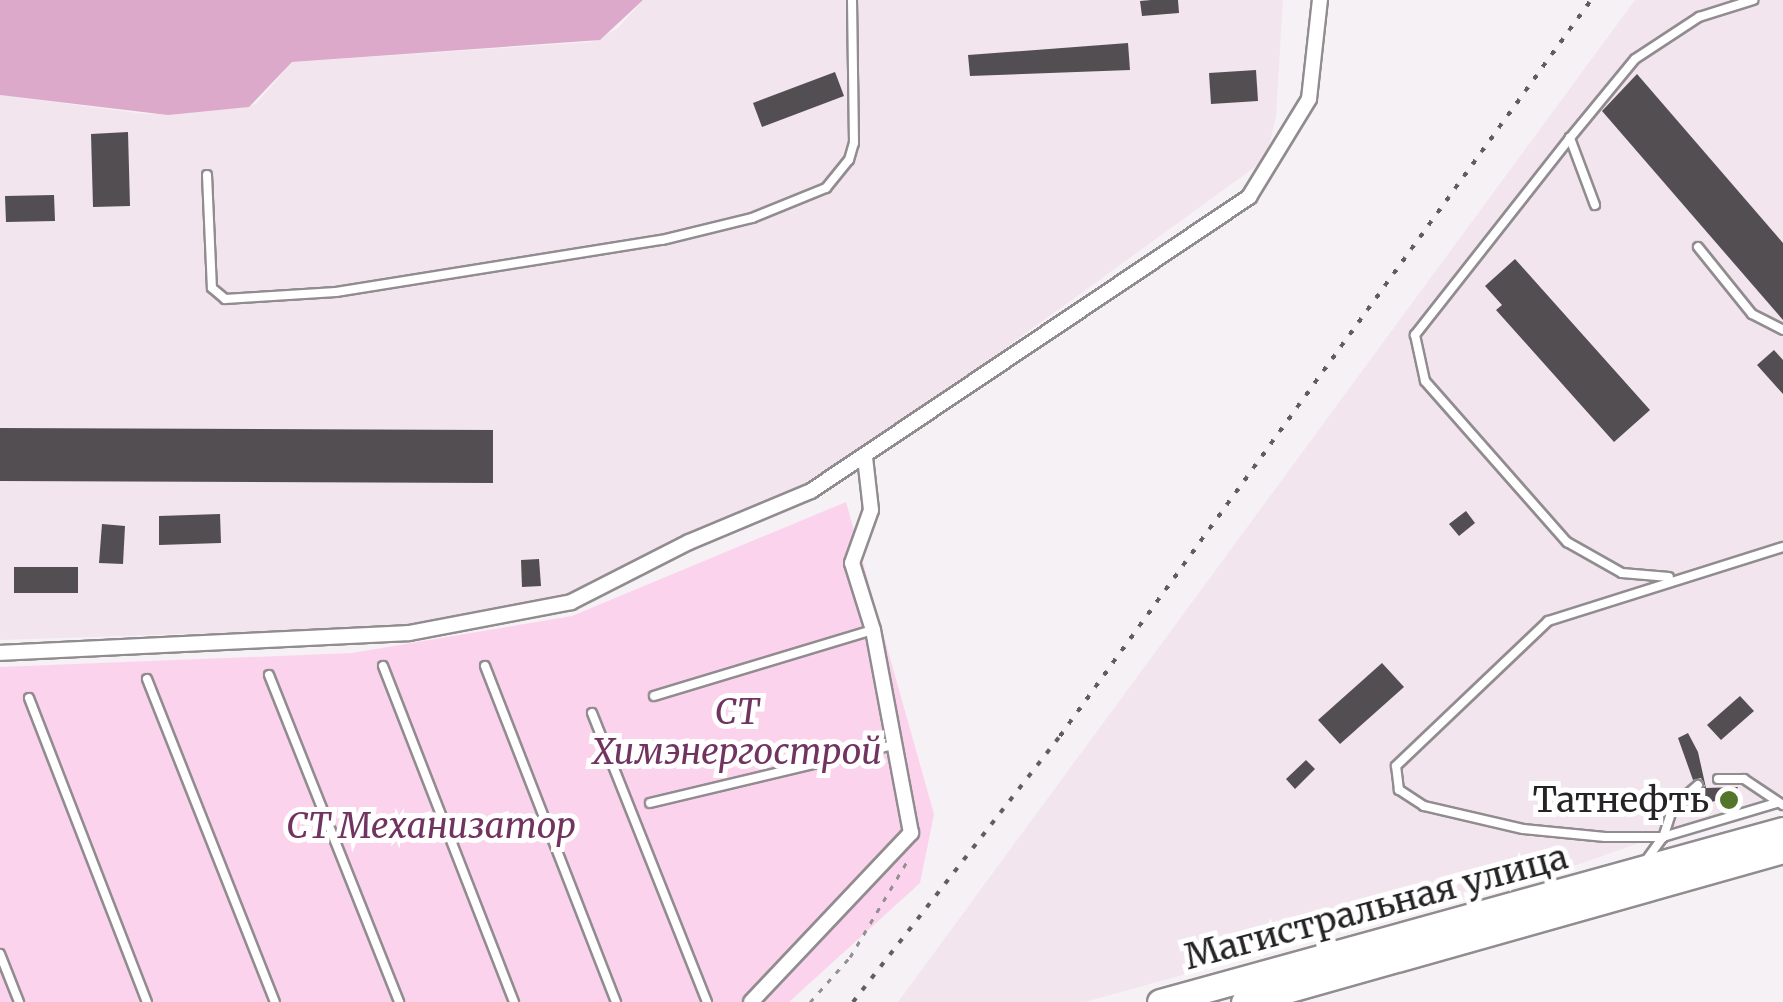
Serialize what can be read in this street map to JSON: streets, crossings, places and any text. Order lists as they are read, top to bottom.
{
  "streets": {
    "highway": ["Магистральная улица"]
  },
  "parks": ["СТ Химэнергострой", "СТ Механизатор"],
  "places": ["Татнефть"]
}
